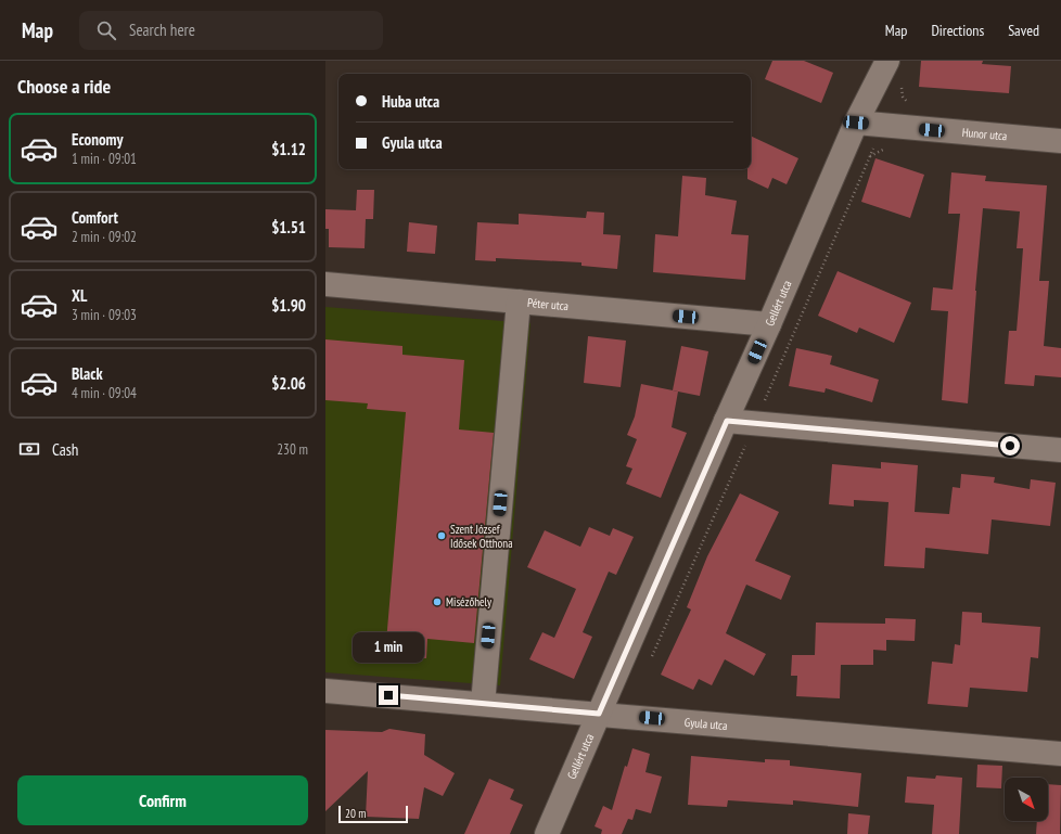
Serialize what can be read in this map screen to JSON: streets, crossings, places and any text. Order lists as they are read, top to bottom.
{
  "streets": {
    "street": [
      "Hunor utca",
      "Péter utca",
      "Gellért utca",
      "Gyula utca"
    ]
  },
  "crossings": [
    ["Hunor utca", "Gellért utca"],
    ["Péter utca", "Gellért utca"],
    ["Gellért utca", "Gyula utca"]
  ],
  "places": ["Szent József Idősek Otthona", "Misézőhely"],
  "scale_bar": "20 m",
  "north": "bottom right",
  "page": {
    "header": "Map",
    "search": "Search here",
    "nav": ["Map", "Directions", "Saved"],
    "heading": "Choose a ride",
    "banner": ["Huba utca", "Gyula utca"],
    "list": [
      {
        "name": "Economy",
        "note": "1 min · 09:01",
        "value": "$1.12"
      },
      {
        "name": "Comfort",
        "note": "2 min · 09:02",
        "value": "$1.51"
      },
      {
        "name": "XL",
        "note": "3 min · 09:03",
        "value": "$1.90"
      },
      {
        "name": "Black",
        "note": "4 min · 09:04",
        "value": "$2.06"
      }
    ],
    "pay": ["Cash", "230 m"],
    "bubble": "1 min",
    "buttons": "Confirm",
    "scale": "20 m"
  }
}
